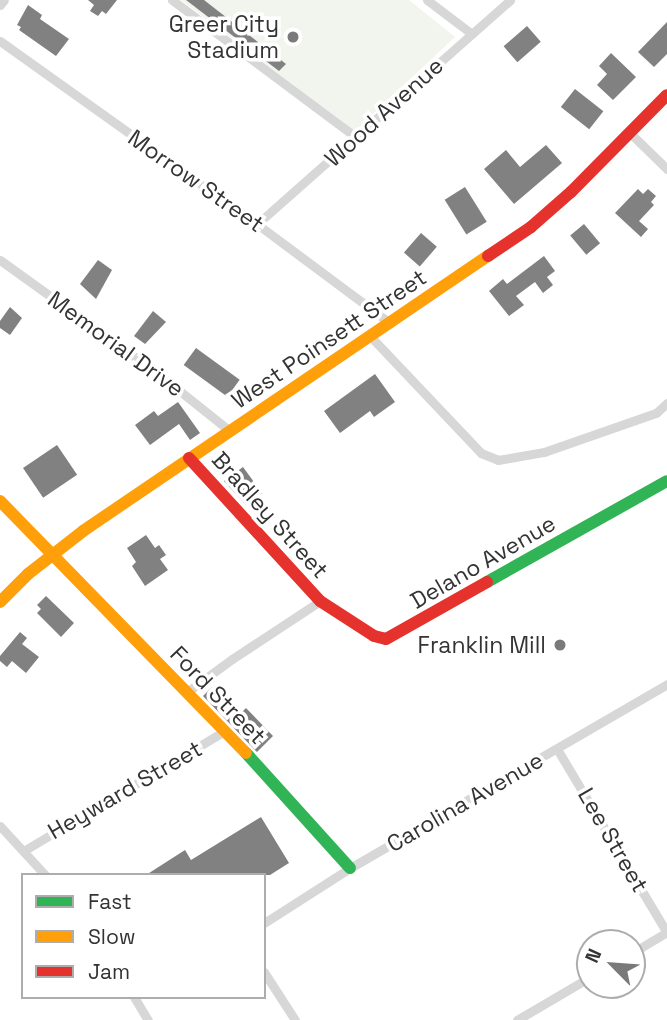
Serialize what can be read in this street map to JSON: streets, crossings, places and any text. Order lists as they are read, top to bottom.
{
  "streets": {
    "street": [
      "Wood Avenue",
      "Morrow Street",
      "West Poinsett Street",
      "Memorial Drive",
      "Bradley Street",
      "Delano Avenue",
      "Ford Street",
      "Heyward Street",
      "Carolina Avenue",
      "Lee Street"
    ]
  },
  "crossings": [
    ["Wood Avenue", "Morrow Street"],
    ["Morrow Street", "West Poinsett Street"],
    ["West Poinsett Street", "Memorial Drive"],
    ["West Poinsett Street", "Bradley Street"],
    ["West Poinsett Street", "Ford Street"],
    ["Bradley Street", "Delano Avenue"],
    ["Ford Street", "Heyward Street"],
    ["Ford Street", "Carolina Avenue"],
    ["Carolina Avenue", "Lee Street"]
  ],
  "places": ["Greer City Stadium", "Franklin Mill"],
  "legend": ["Fast", "Slow", "Jam"],
  "north": "top left"
}
